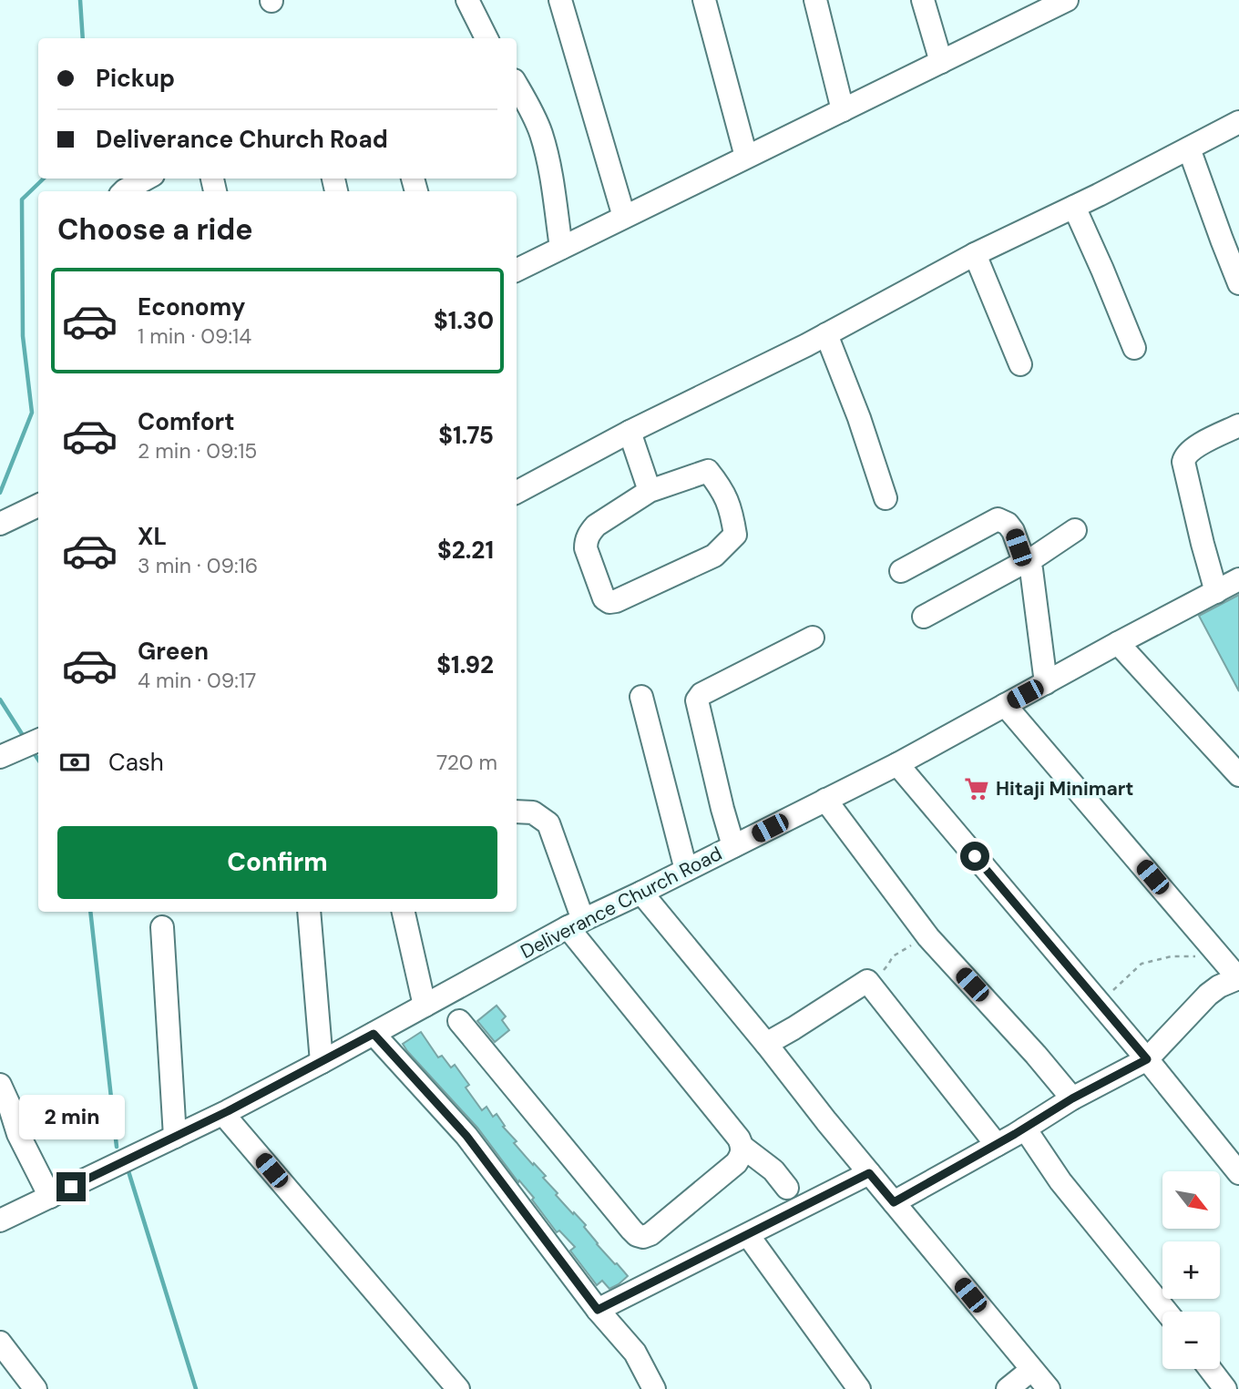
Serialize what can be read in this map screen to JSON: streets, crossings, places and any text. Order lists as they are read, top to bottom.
{
  "streets": {
    "street": ["Deliverance Church Road"]
  },
  "places": {
    "supermarket": ["Hitaji Minimart"]
  },
  "north": "bottom right",
  "page": {
    "banner": ["Pickup", "Deliverance Church Road"],
    "heading": "Choose a ride",
    "list": [
      {
        "name": "Economy",
        "note": "1 min · 09:14",
        "value": "$1.30"
      },
      {
        "name": "Comfort",
        "note": "2 min · 09:15",
        "value": "$1.75"
      },
      {
        "name": "XL",
        "note": "3 min · 09:16",
        "value": "$2.21"
      },
      {
        "name": "Green",
        "note": "4 min · 09:17",
        "value": "$1.92"
      }
    ],
    "pay": ["Cash", "720 m"],
    "buttons": "Confirm",
    "bubble": "2 min",
    "map_buttons": ["+", "−"]
  }
}
